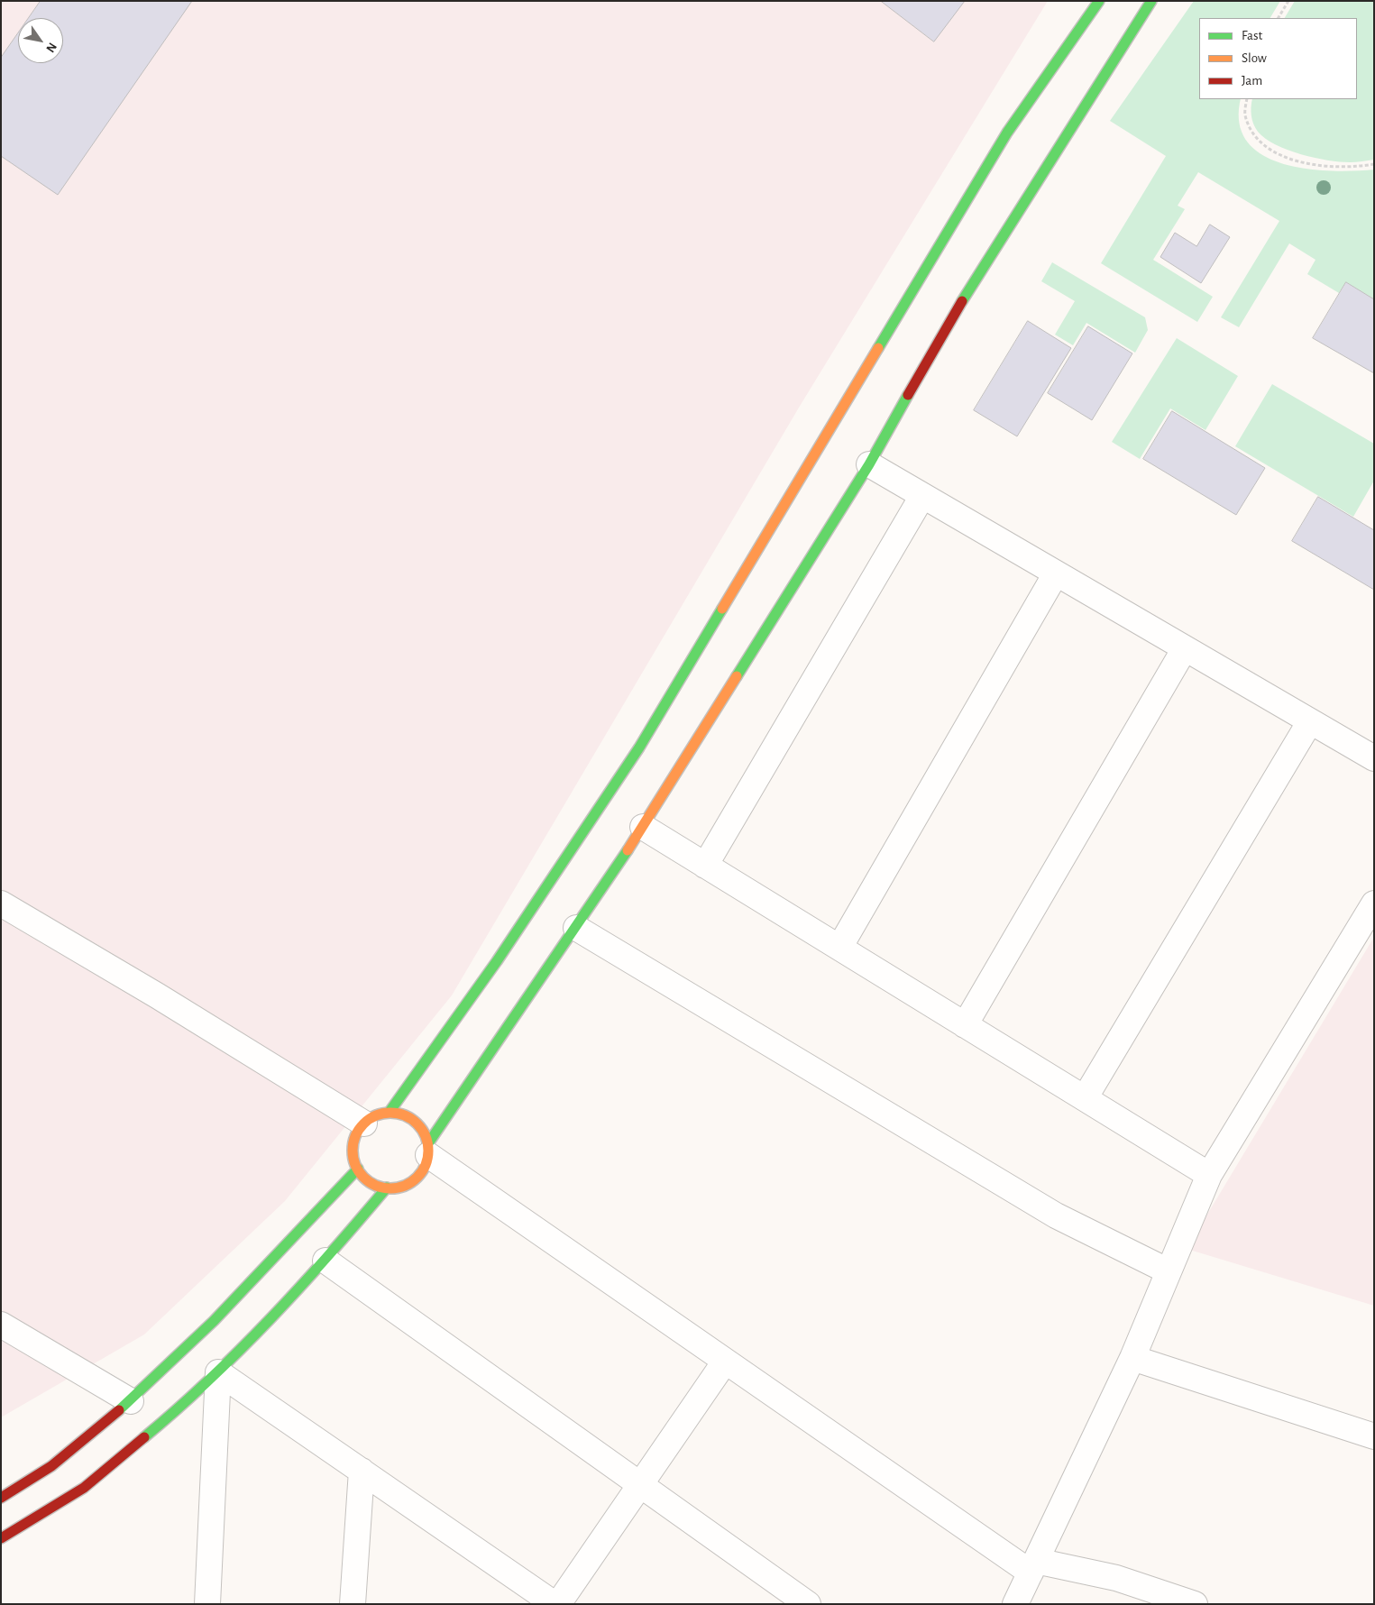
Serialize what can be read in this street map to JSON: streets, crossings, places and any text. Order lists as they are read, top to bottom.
{
  "legend": ["Fast", "Slow", "Jam"],
  "north": "bottom right"
}
